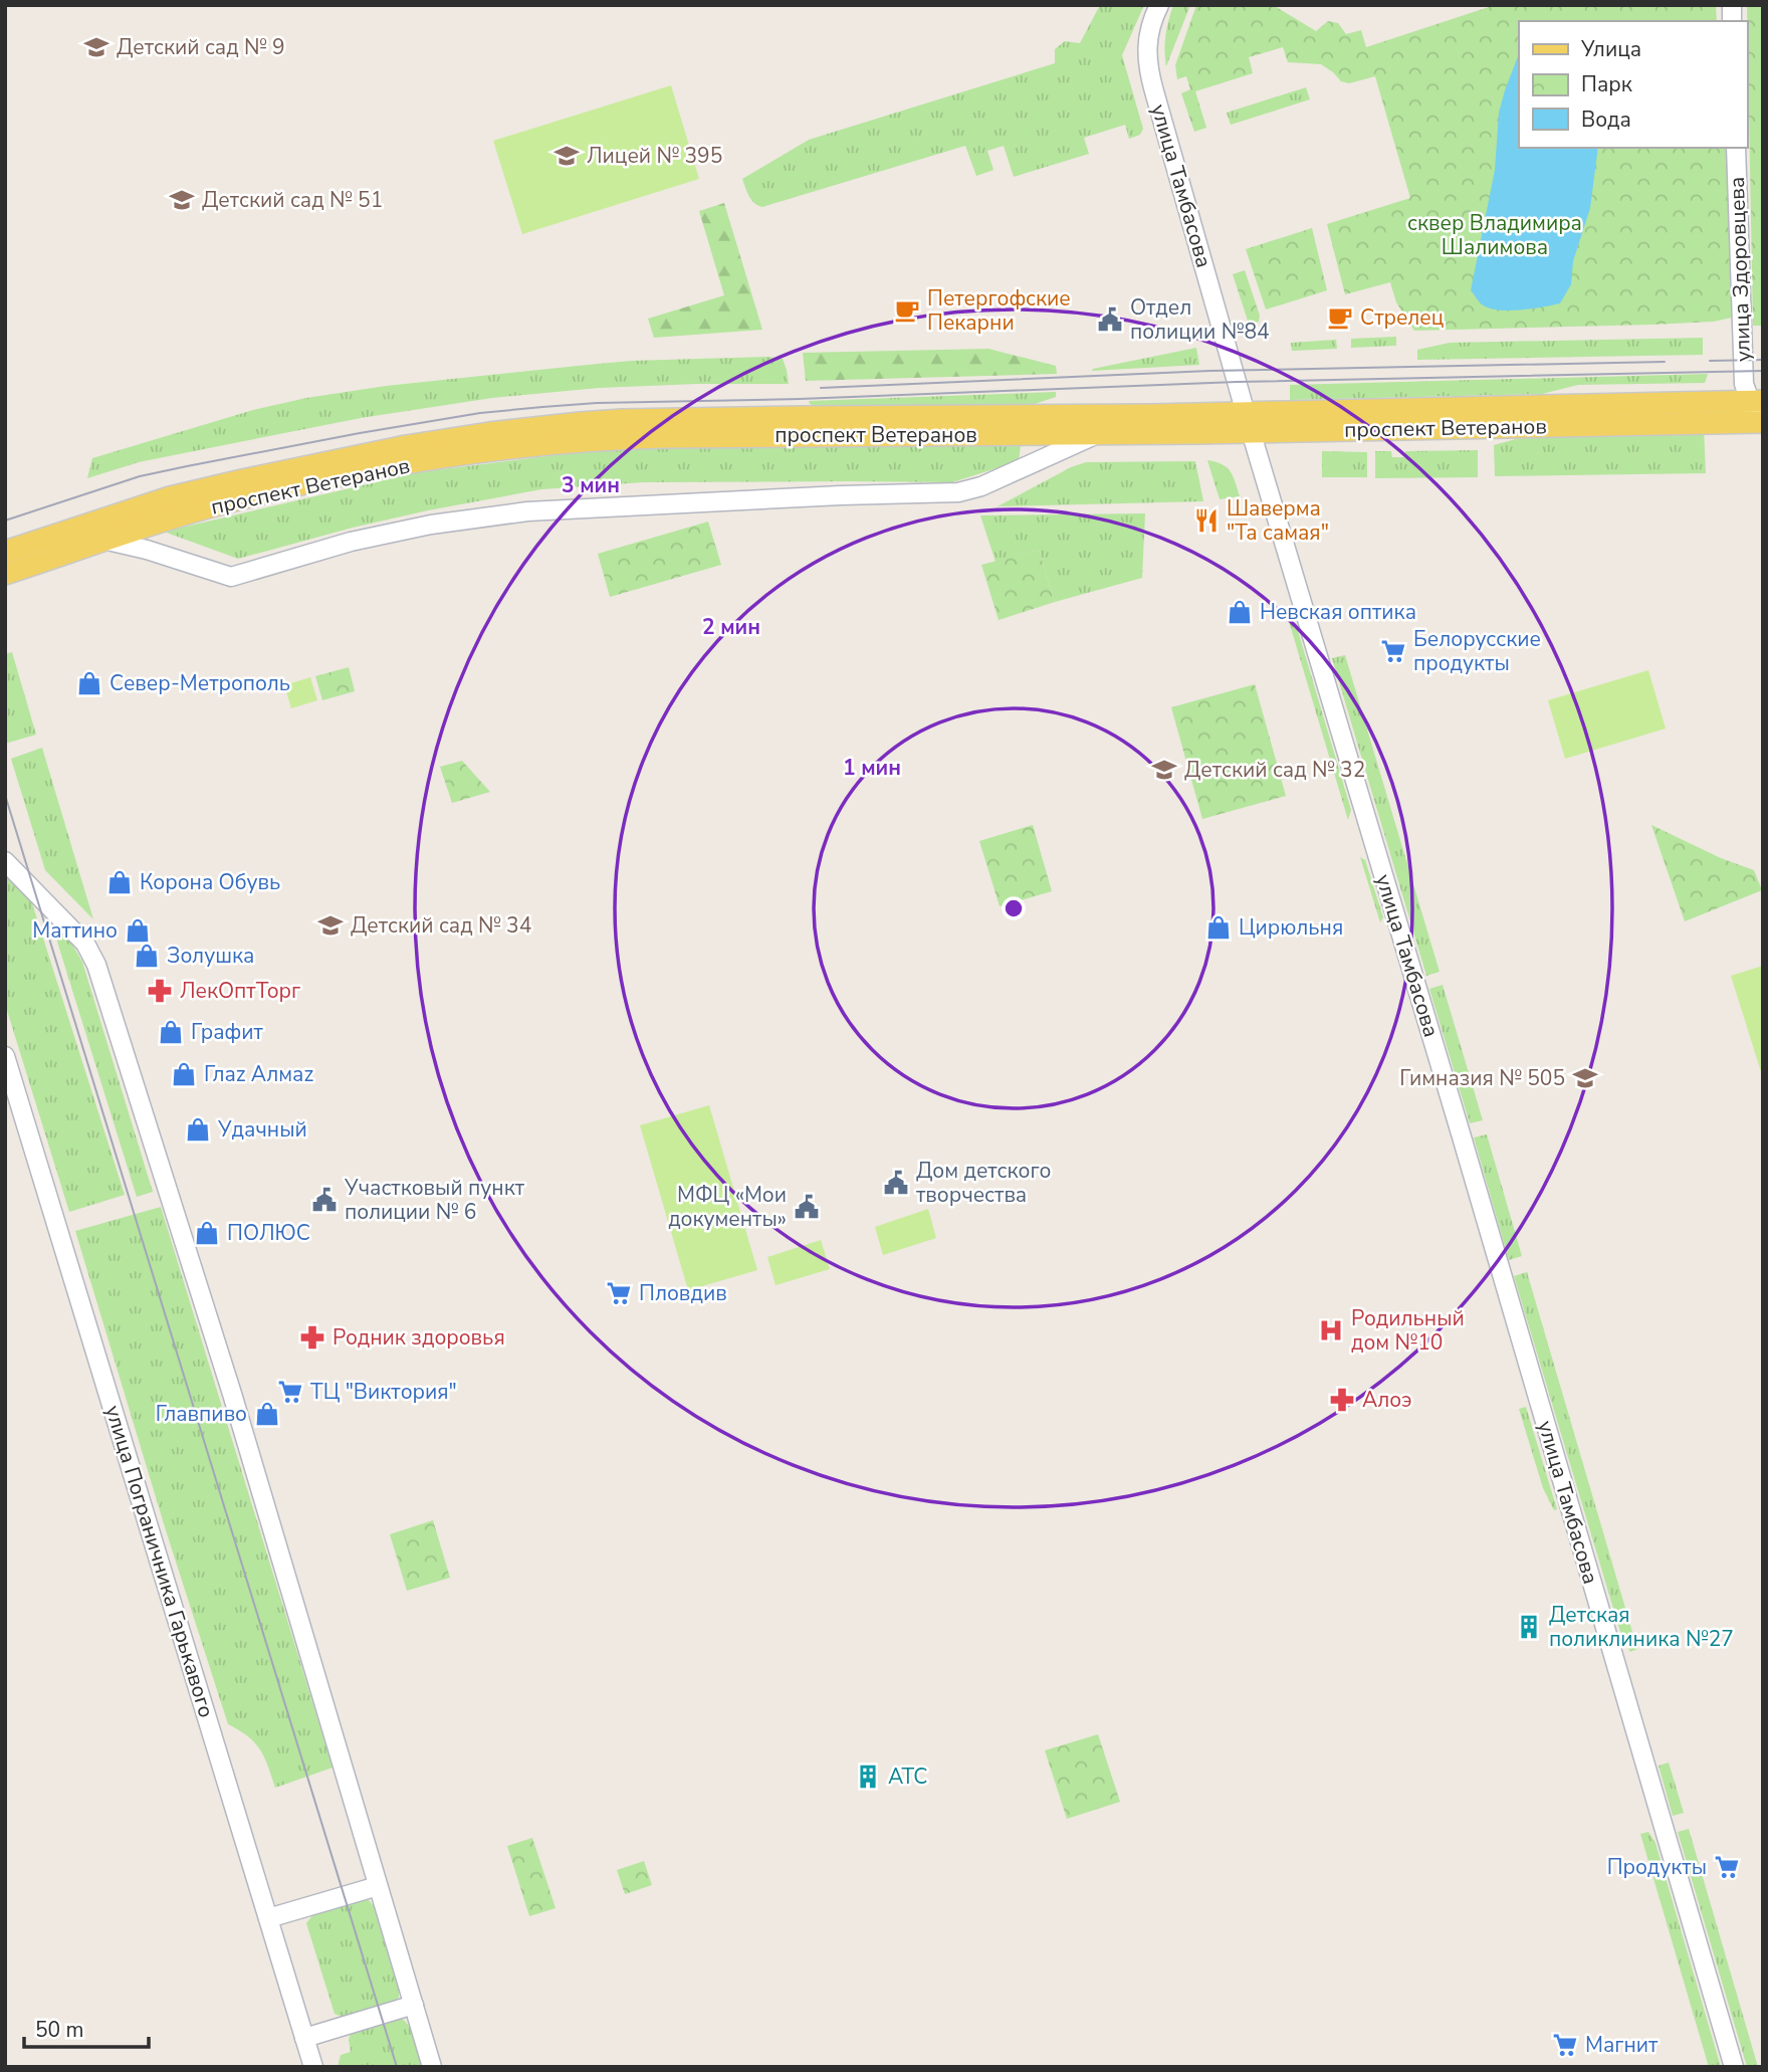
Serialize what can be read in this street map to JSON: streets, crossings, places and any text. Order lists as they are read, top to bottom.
{
  "streets": {
    "main road": ["проспект Ветеранов"],
    "street": ["улица Тамбасова", "улица Здоровцева", "улица Пограничника Гарькавого"]
  },
  "crossings": [
    ["улица Тамбасова", "проспект Ветеранов"],
    ["улица Здоровцева", "проспект Ветеранов"]
  ],
  "parks": ["сквер Владимира Шалимова"],
  "places": {
    "school or university": [
      "Детский сад № 9",
      "Лицей № 395",
      "Детский сад № 51",
      "Детский сад № 32",
      "Детский сад № 34",
      "Гимназия № 505"
    ],
    "cafe": ["Петергофские Пекарни", "Стрелец"],
    "public building": [
      "Отдел полиции №84",
      "Дом детского творчества",
      "Участковый пункт полиции № 6",
      "МФЦ «Мои документы»"
    ],
    "restaurant": ["Шаверма \"Та самая\""],
    "shop": [
      "Невская оптика",
      "Север-Метрополь",
      "Корона Обувь",
      "Цирюльня",
      "Маттино",
      "Золушка",
      "Графит",
      "Глаz Алмаz",
      "Удачный",
      "ПОЛЮС",
      "Главпиво"
    ],
    "supermarket": [
      "Белорусские продукты",
      "Пловдив",
      "ТЦ \"Виктория\"",
      "Продукты",
      "Магнит"
    ],
    "pharmacy": ["ЛекОптТорг", "Родник здоровья", "Алоэ"],
    "hospital": ["Родильный дом №10"],
    "building": ["Детская поликлиника №27", "АТС"]
  },
  "legend": ["Улица", "Парк", "Вода"],
  "scale_bar": "50 m",
  "rings": ["3 мин", "2 мин", "1 мин"]
}
